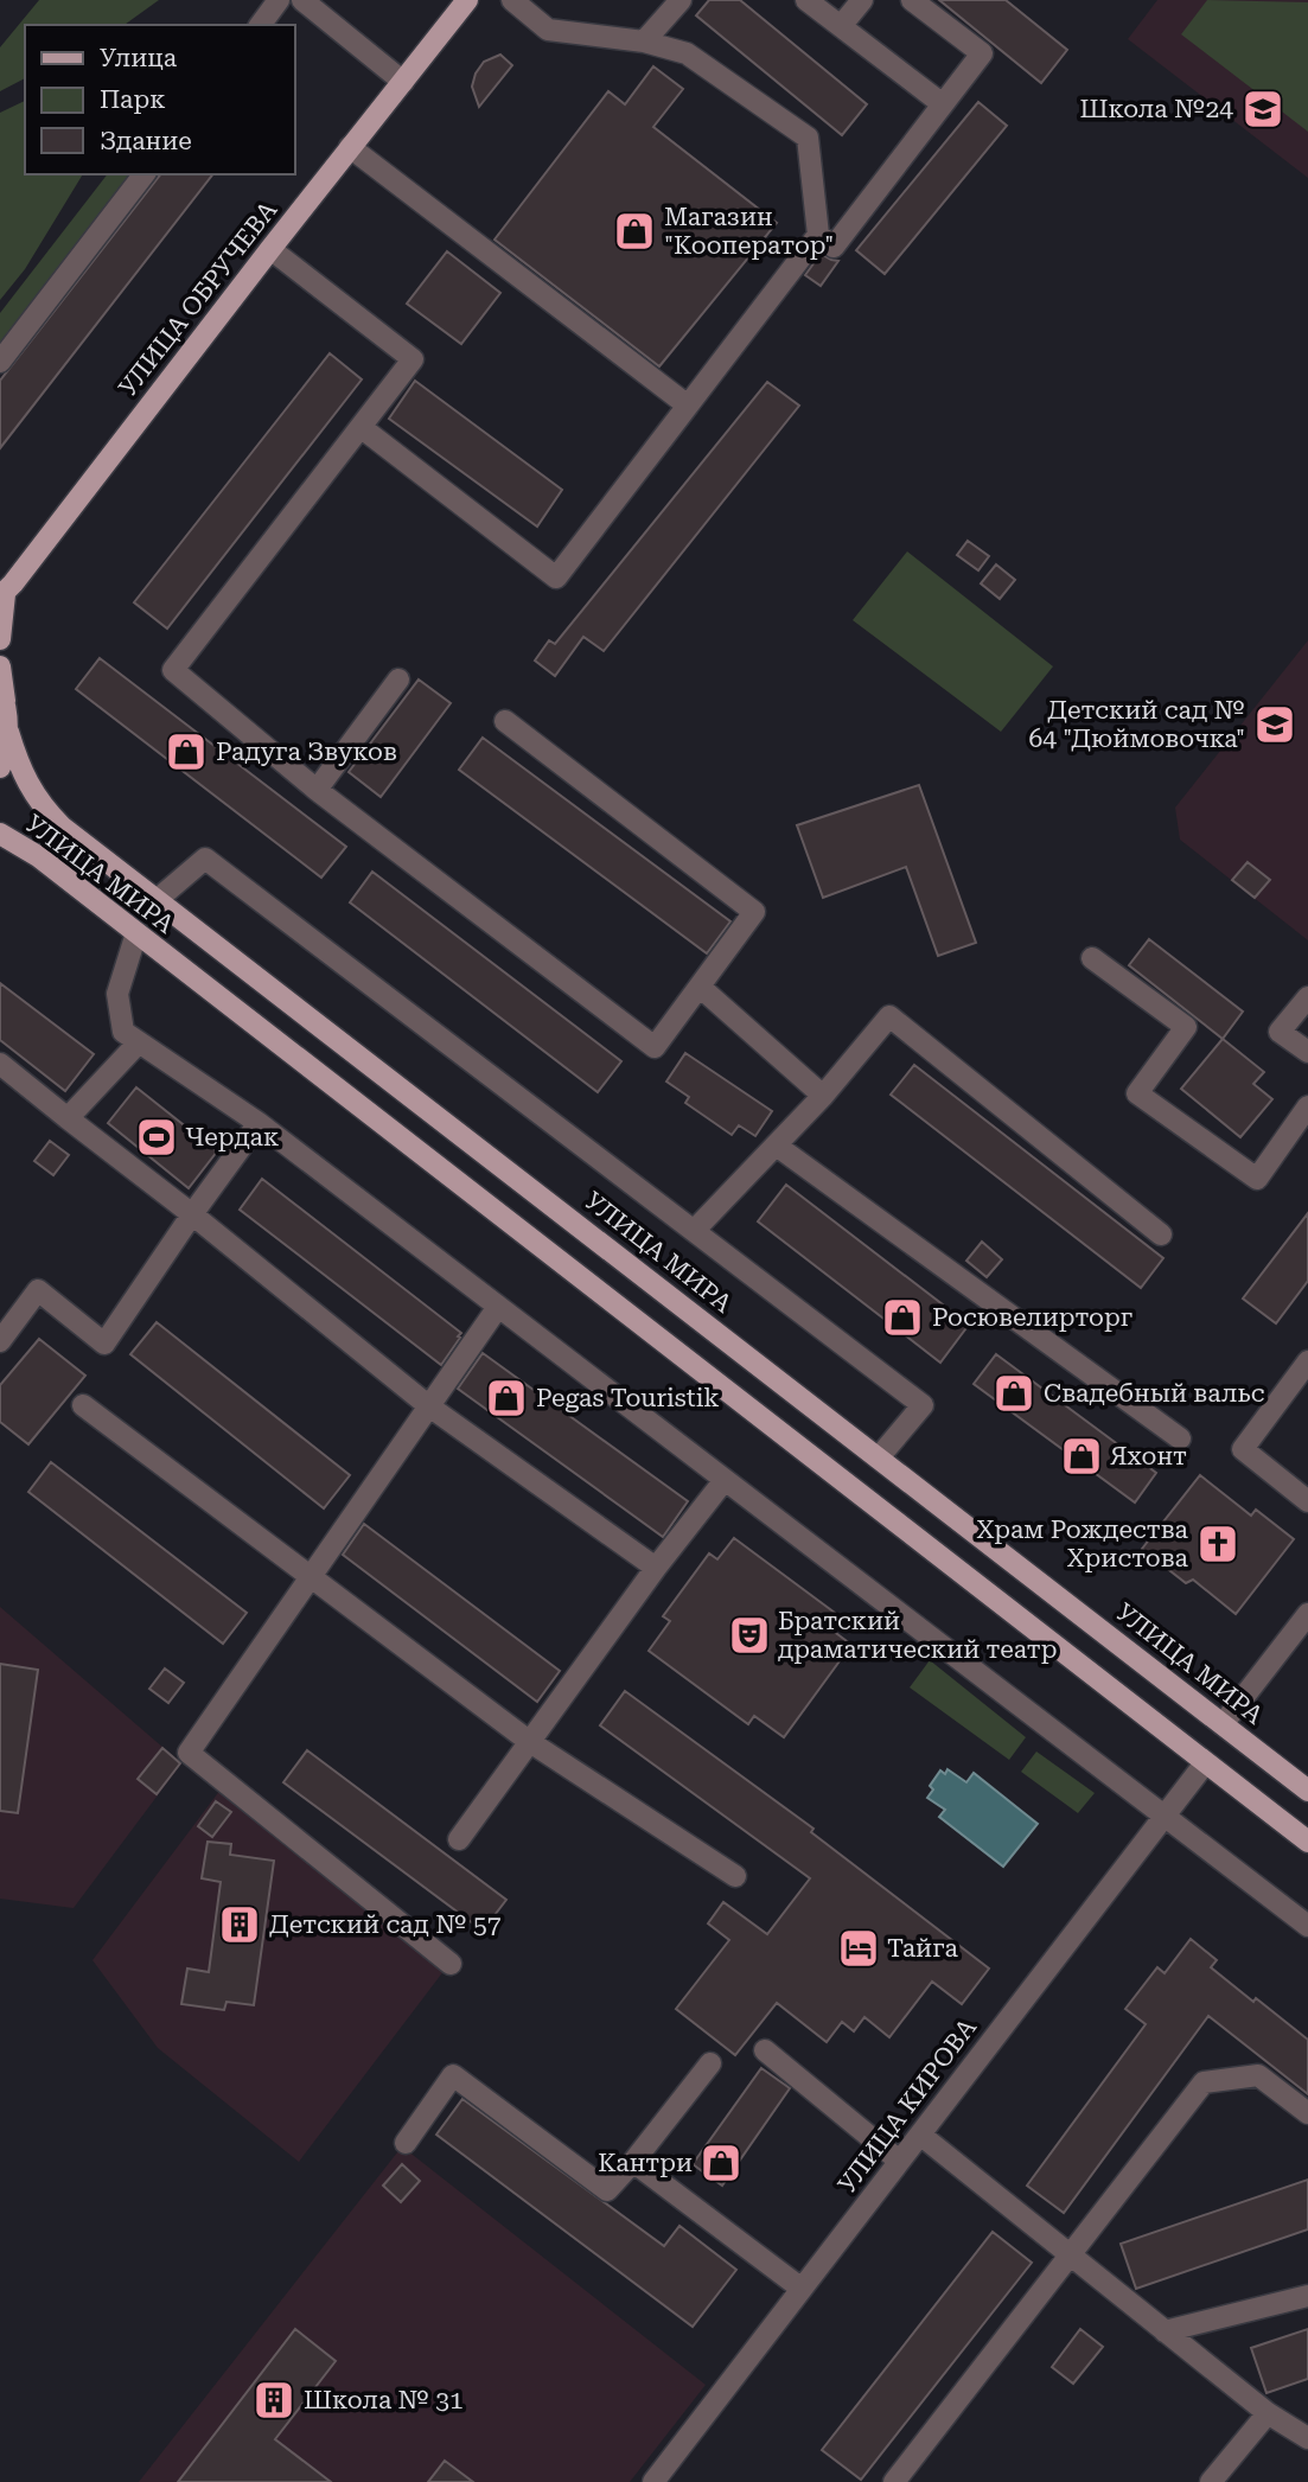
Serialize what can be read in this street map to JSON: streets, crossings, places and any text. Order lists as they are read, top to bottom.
{
  "streets": {
    "main road": ["УЛИЦА ОБРУЧЕВА", "УЛИЦА МИРА"],
    "street": ["УЛИЦА КИРОВА"]
  },
  "crossings": [
    ["УЛИЦА МИРА", "УЛИЦА КИРОВА"]
  ],
  "places": {
    "school or university": ["Школа №24", "Детский сад № 64 \"Дюймовочка\""],
    "shop": [
      "Магазин \"Кооператор\"",
      "Радуга Звуков",
      "Росювелирторг",
      "Свадебный вальс",
      "Pegas Touristik",
      "Яхонт",
      "Кантри"
    ],
    "sports": ["Чердак"],
    "church": ["Храм Рождества Христова"],
    "theatre": ["Братский драматический театр"],
    "building": ["Детский сад № 57", "Школа № 31"],
    "hotel": ["Тайга"]
  },
  "legend": ["Улица", "Парк", "Здание"]
}
